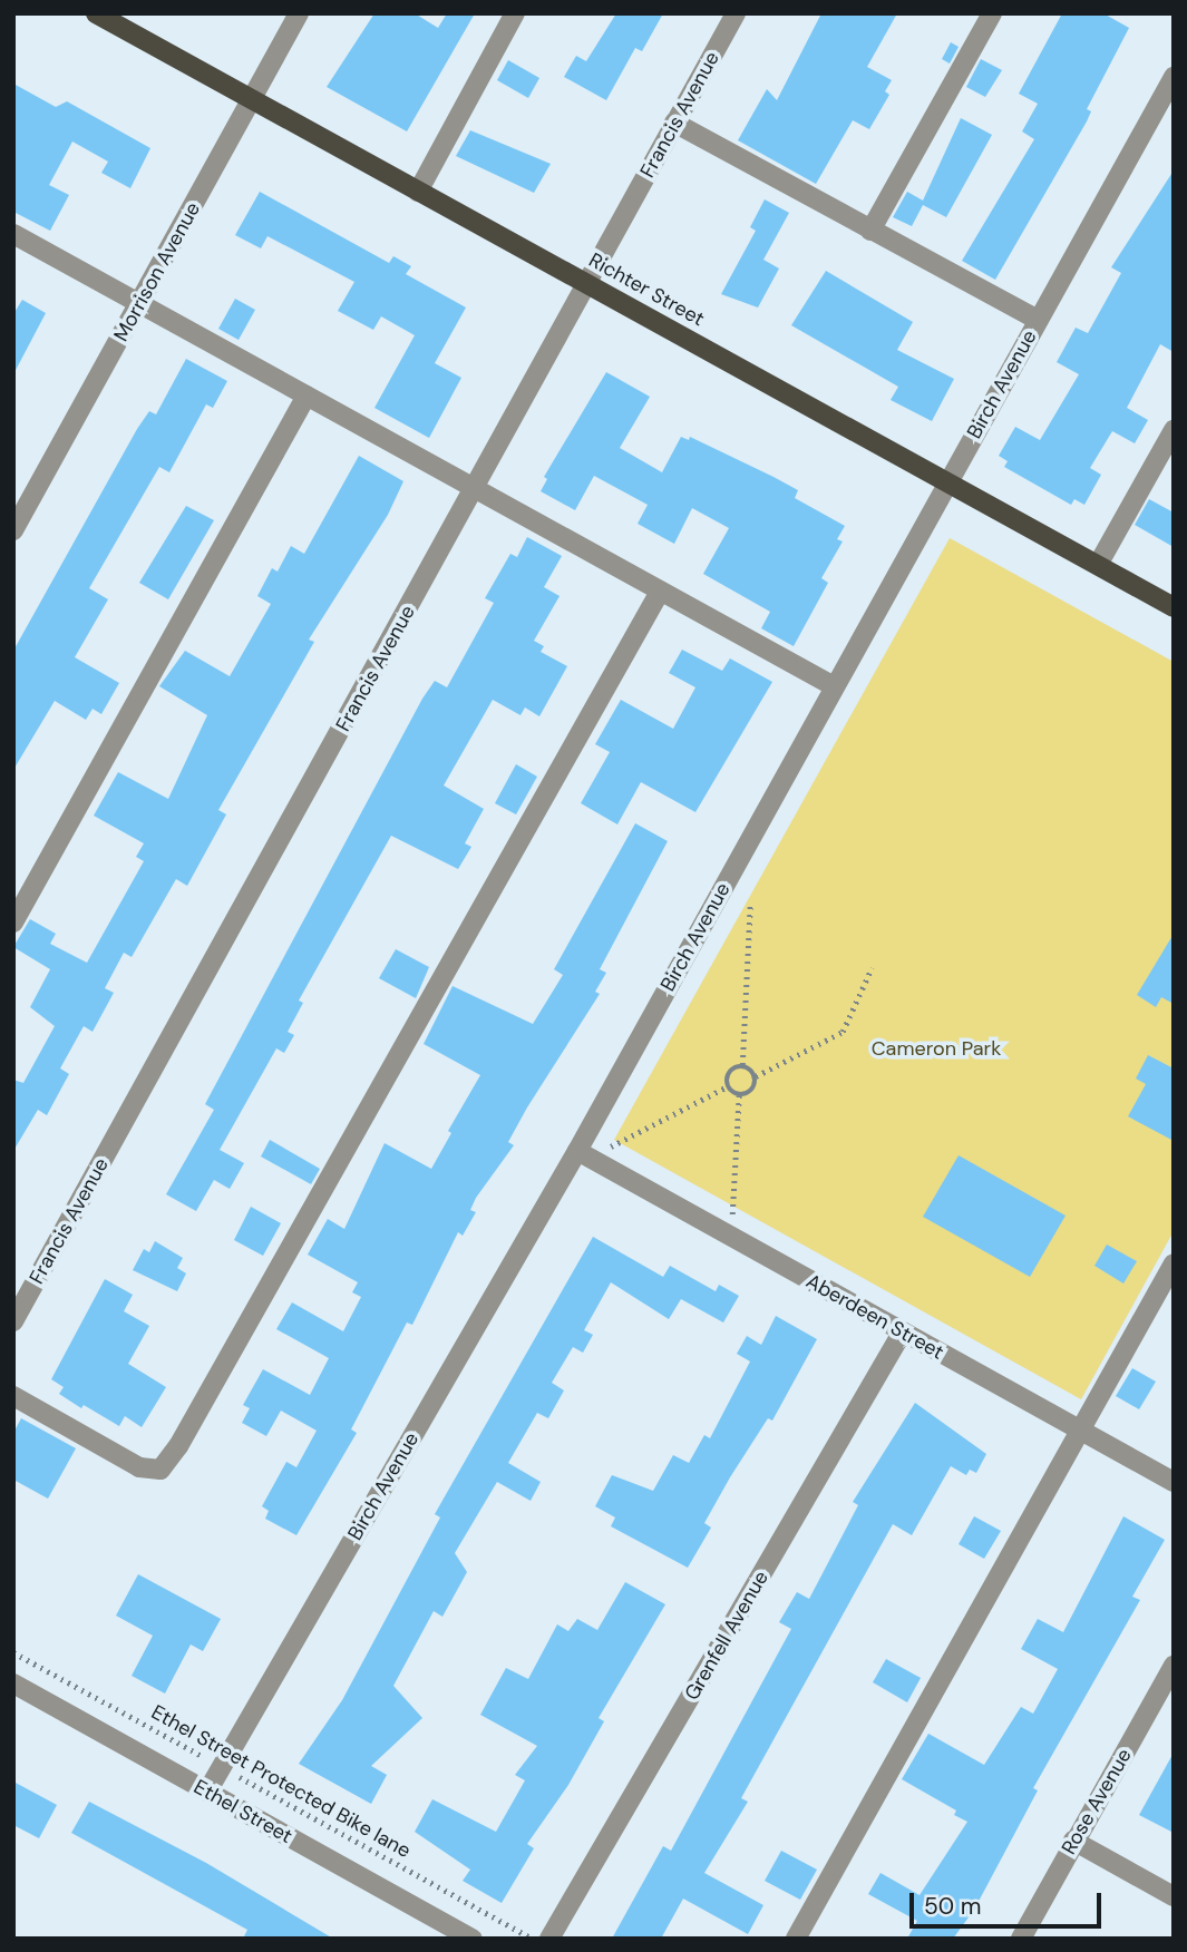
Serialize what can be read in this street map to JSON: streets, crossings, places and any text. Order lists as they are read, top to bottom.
{
  "streets": {
    "main road": ["Richter Street"],
    "street": [
      "Francis Avenue",
      "Morrison Avenue",
      "Birch Avenue",
      "Aberdeen Street",
      "Grenfell Avenue",
      "Rose Avenue",
      "Ethel Street"
    ],
    "path": ["Ethel Street Protected Bike lane"]
  },
  "crossings": [
    ["Francis Avenue", "Richter Street"],
    ["Morrison Avenue", "Richter Street"],
    ["Richter Street", "Birch Avenue"],
    ["Birch Avenue", "Aberdeen Street"],
    ["Birch Avenue", "Ethel Street Protected Bike lane"],
    ["Birch Avenue", "Ethel Street"],
    ["Aberdeen Street", "Grenfell Avenue"]
  ],
  "parks": ["Cameron Park"],
  "scale_bar": "50 m"
}
